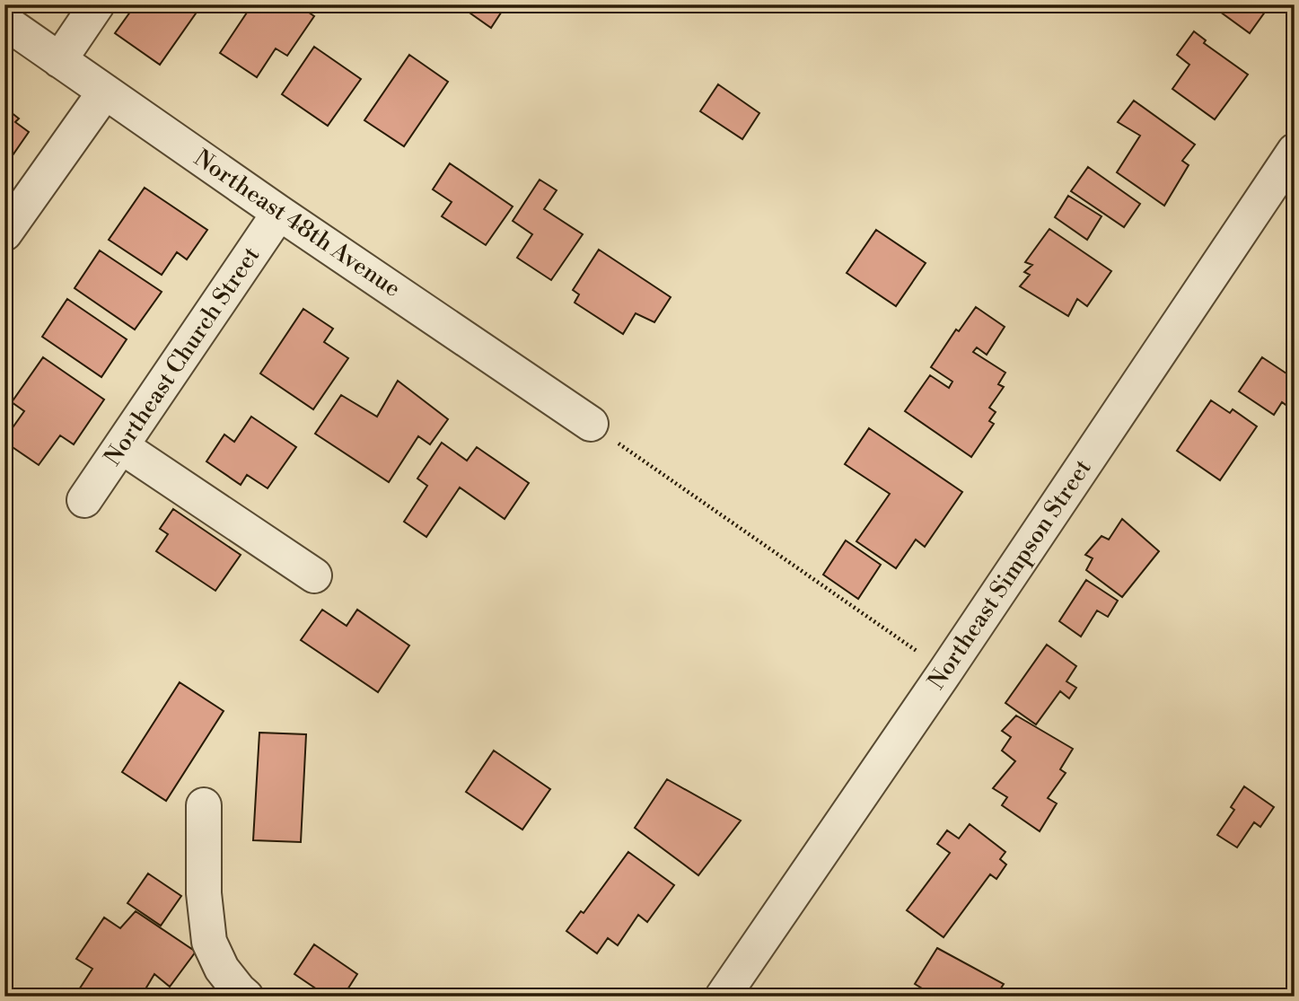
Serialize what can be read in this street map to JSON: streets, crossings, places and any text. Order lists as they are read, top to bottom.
{
  "streets": {
    "street": ["Northeast 48th Avenue", "Northeast Church Street", "Northeast Simpson Street"]
  },
  "crossings": [
    ["Northeast 48th Avenue", "Northeast Church Street"]
  ]
}
